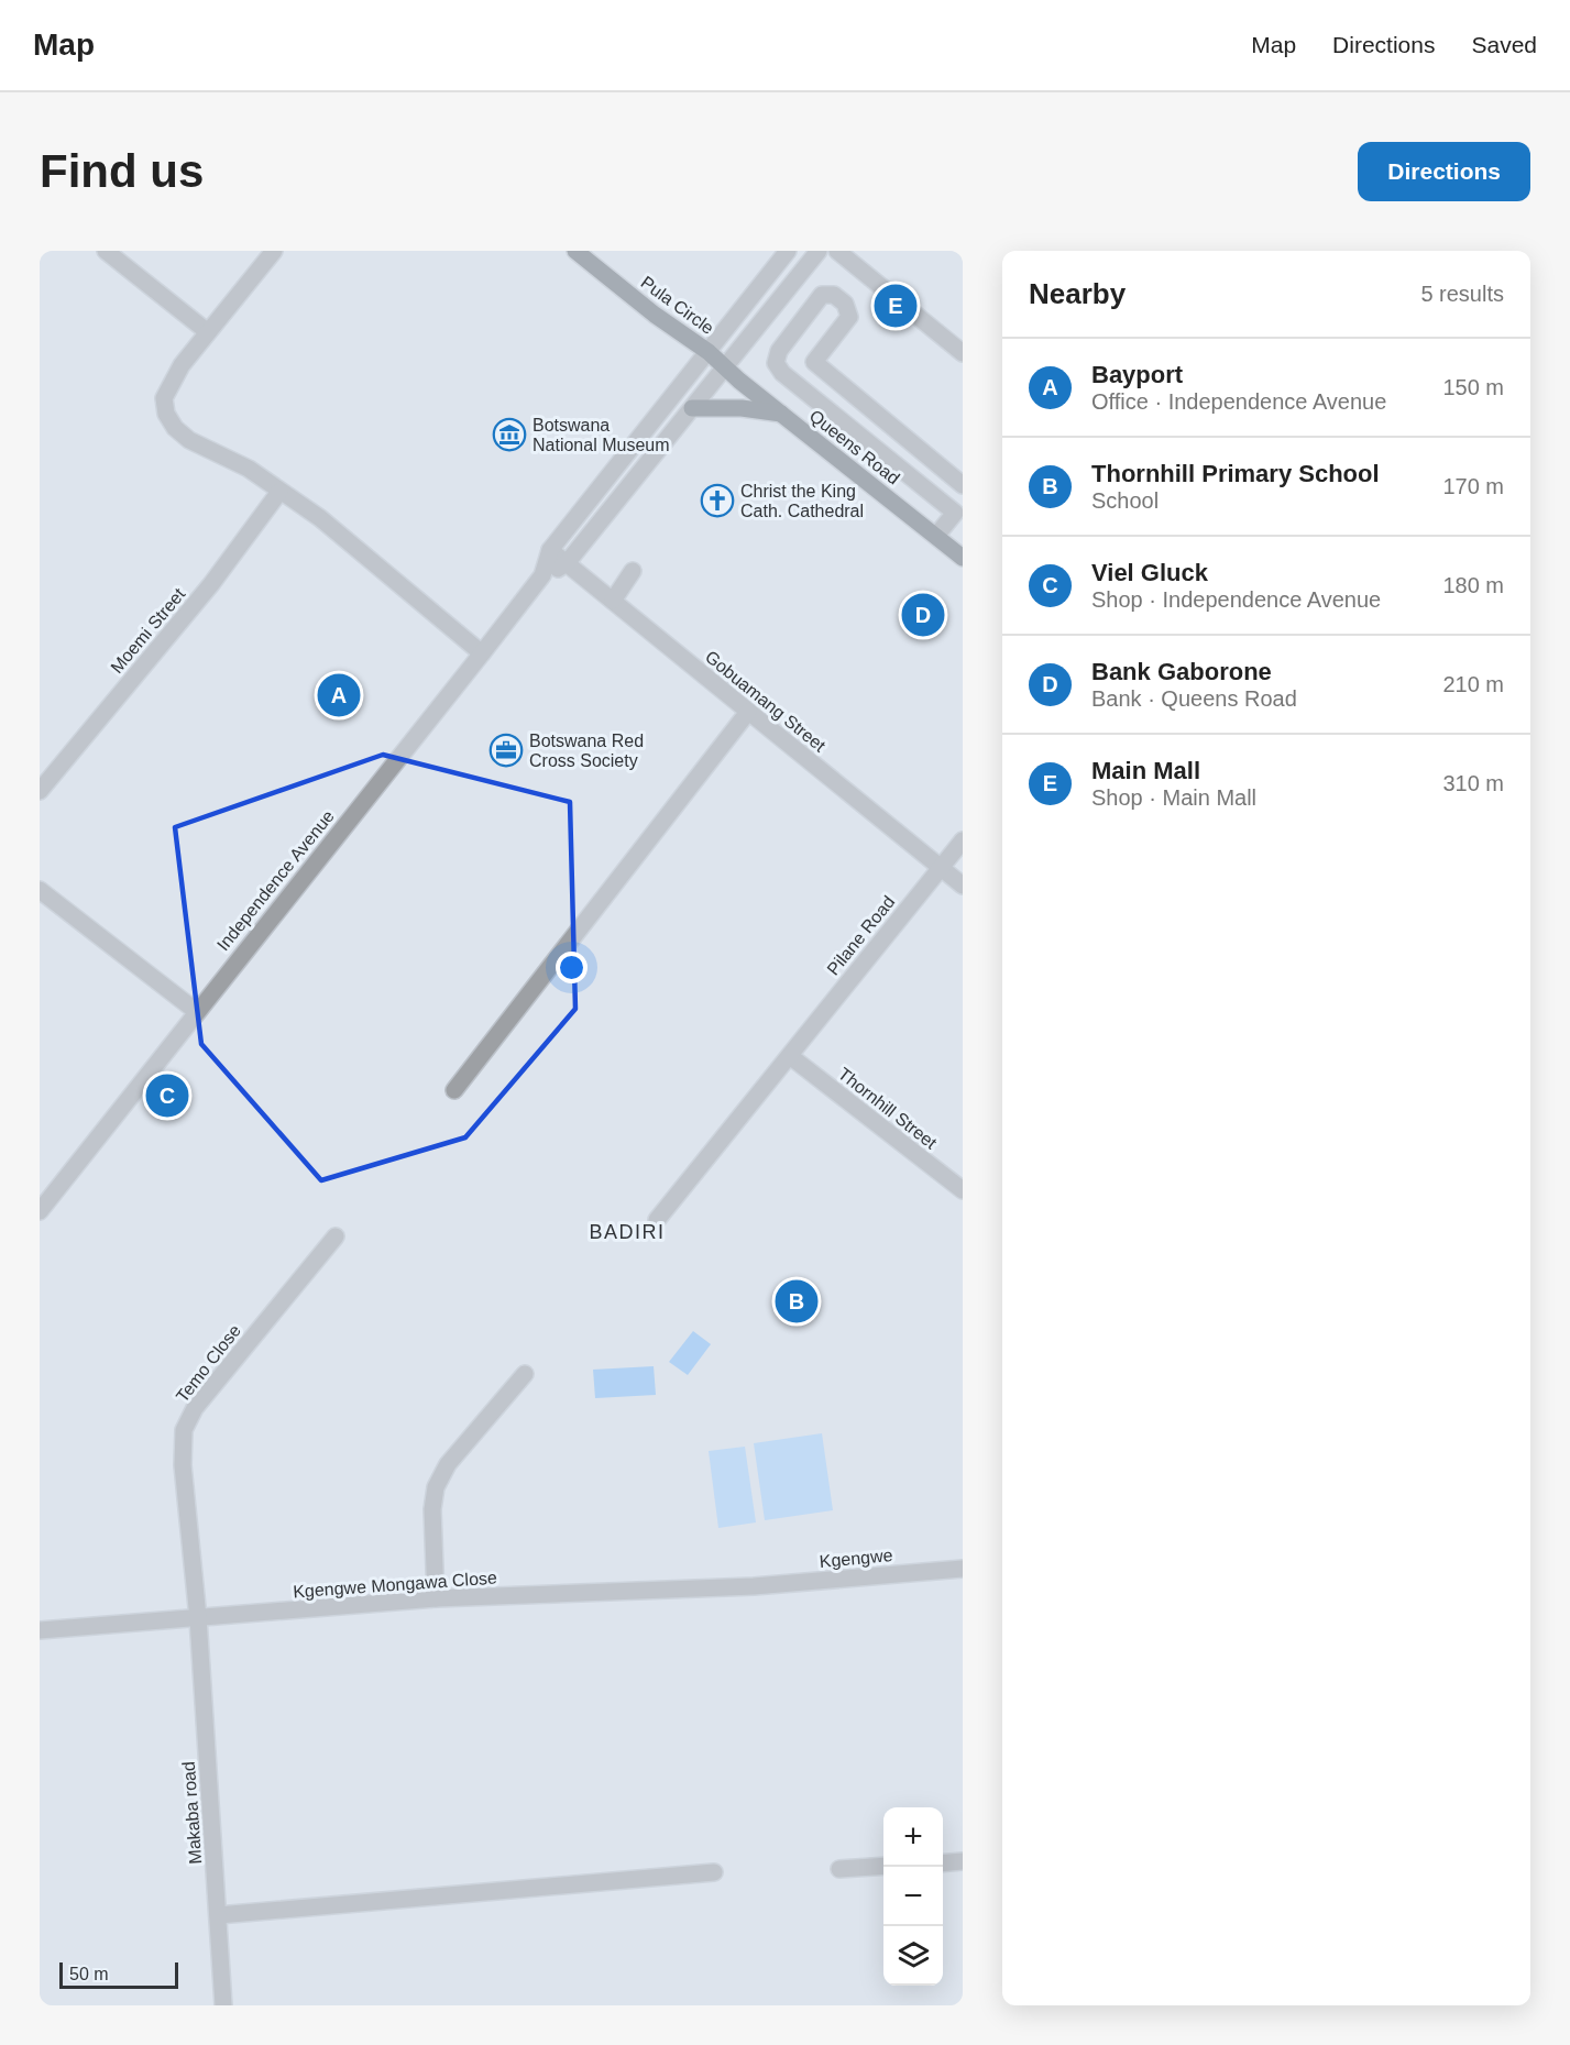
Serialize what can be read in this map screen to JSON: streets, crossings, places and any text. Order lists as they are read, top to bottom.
{
  "streets": {
    "main road": ["Pula Circle", "Queens Road"],
    "street": [
      "Moemi Street",
      "Gobuamang Street",
      "Independence Avenue",
      "Pilane Road",
      "Thornhill Street",
      "Temo Close",
      "Kgengwe",
      "Kgengwe Mongawa Close",
      "Makaba road"
    ]
  },
  "crossings": [
    ["Pula Circle", "Queens Road"],
    ["Gobuamang Street", "Pilane Road"],
    ["Pilane Road", "Thornhill Street"],
    ["Temo Close", "Kgengwe Mongawa Close"],
    ["Temo Close", "Makaba road"],
    ["Kgengwe", "Kgengwe Mongawa Close"],
    ["Kgengwe Mongawa Close", "Makaba road"]
  ],
  "districts": ["BADIRI"],
  "places": {
    "museum": ["Botswana National Museum"],
    "church": ["Christ the King Cath. Cathedral"],
    "office": ["Botswana Red Cross Society"]
  },
  "scale_bar": "50 m",
  "page": {
    "header": "Map",
    "nav": ["Map", "Directions", "Saved"],
    "buttons": "Directions",
    "title": "Find us",
    "heading": ["Nearby", "5 results"],
    "pins": [
      "E",
      "D",
      "A",
      "C",
      "B"
    ],
    "list": [
      {
        "mark": "A",
        "name": "Bayport",
        "note": "Office · Independence Avenue",
        "value": "150 m"
      },
      {
        "mark": "B",
        "name": "Thornhill Primary School",
        "note": "School",
        "value": "170 m"
      },
      {
        "mark": "C",
        "name": "Viel Gluck",
        "note": "Shop · Independence Avenue",
        "value": "180 m"
      },
      {
        "mark": "D",
        "name": "Bank Gaborone",
        "note": "Bank · Queens Road",
        "value": "210 m"
      },
      {
        "mark": "E",
        "name": "Main Mall",
        "note": "Shop · Main Mall",
        "value": "310 m"
      }
    ],
    "map_buttons": ["+", "−"],
    "scale": "50 m"
  }
}
